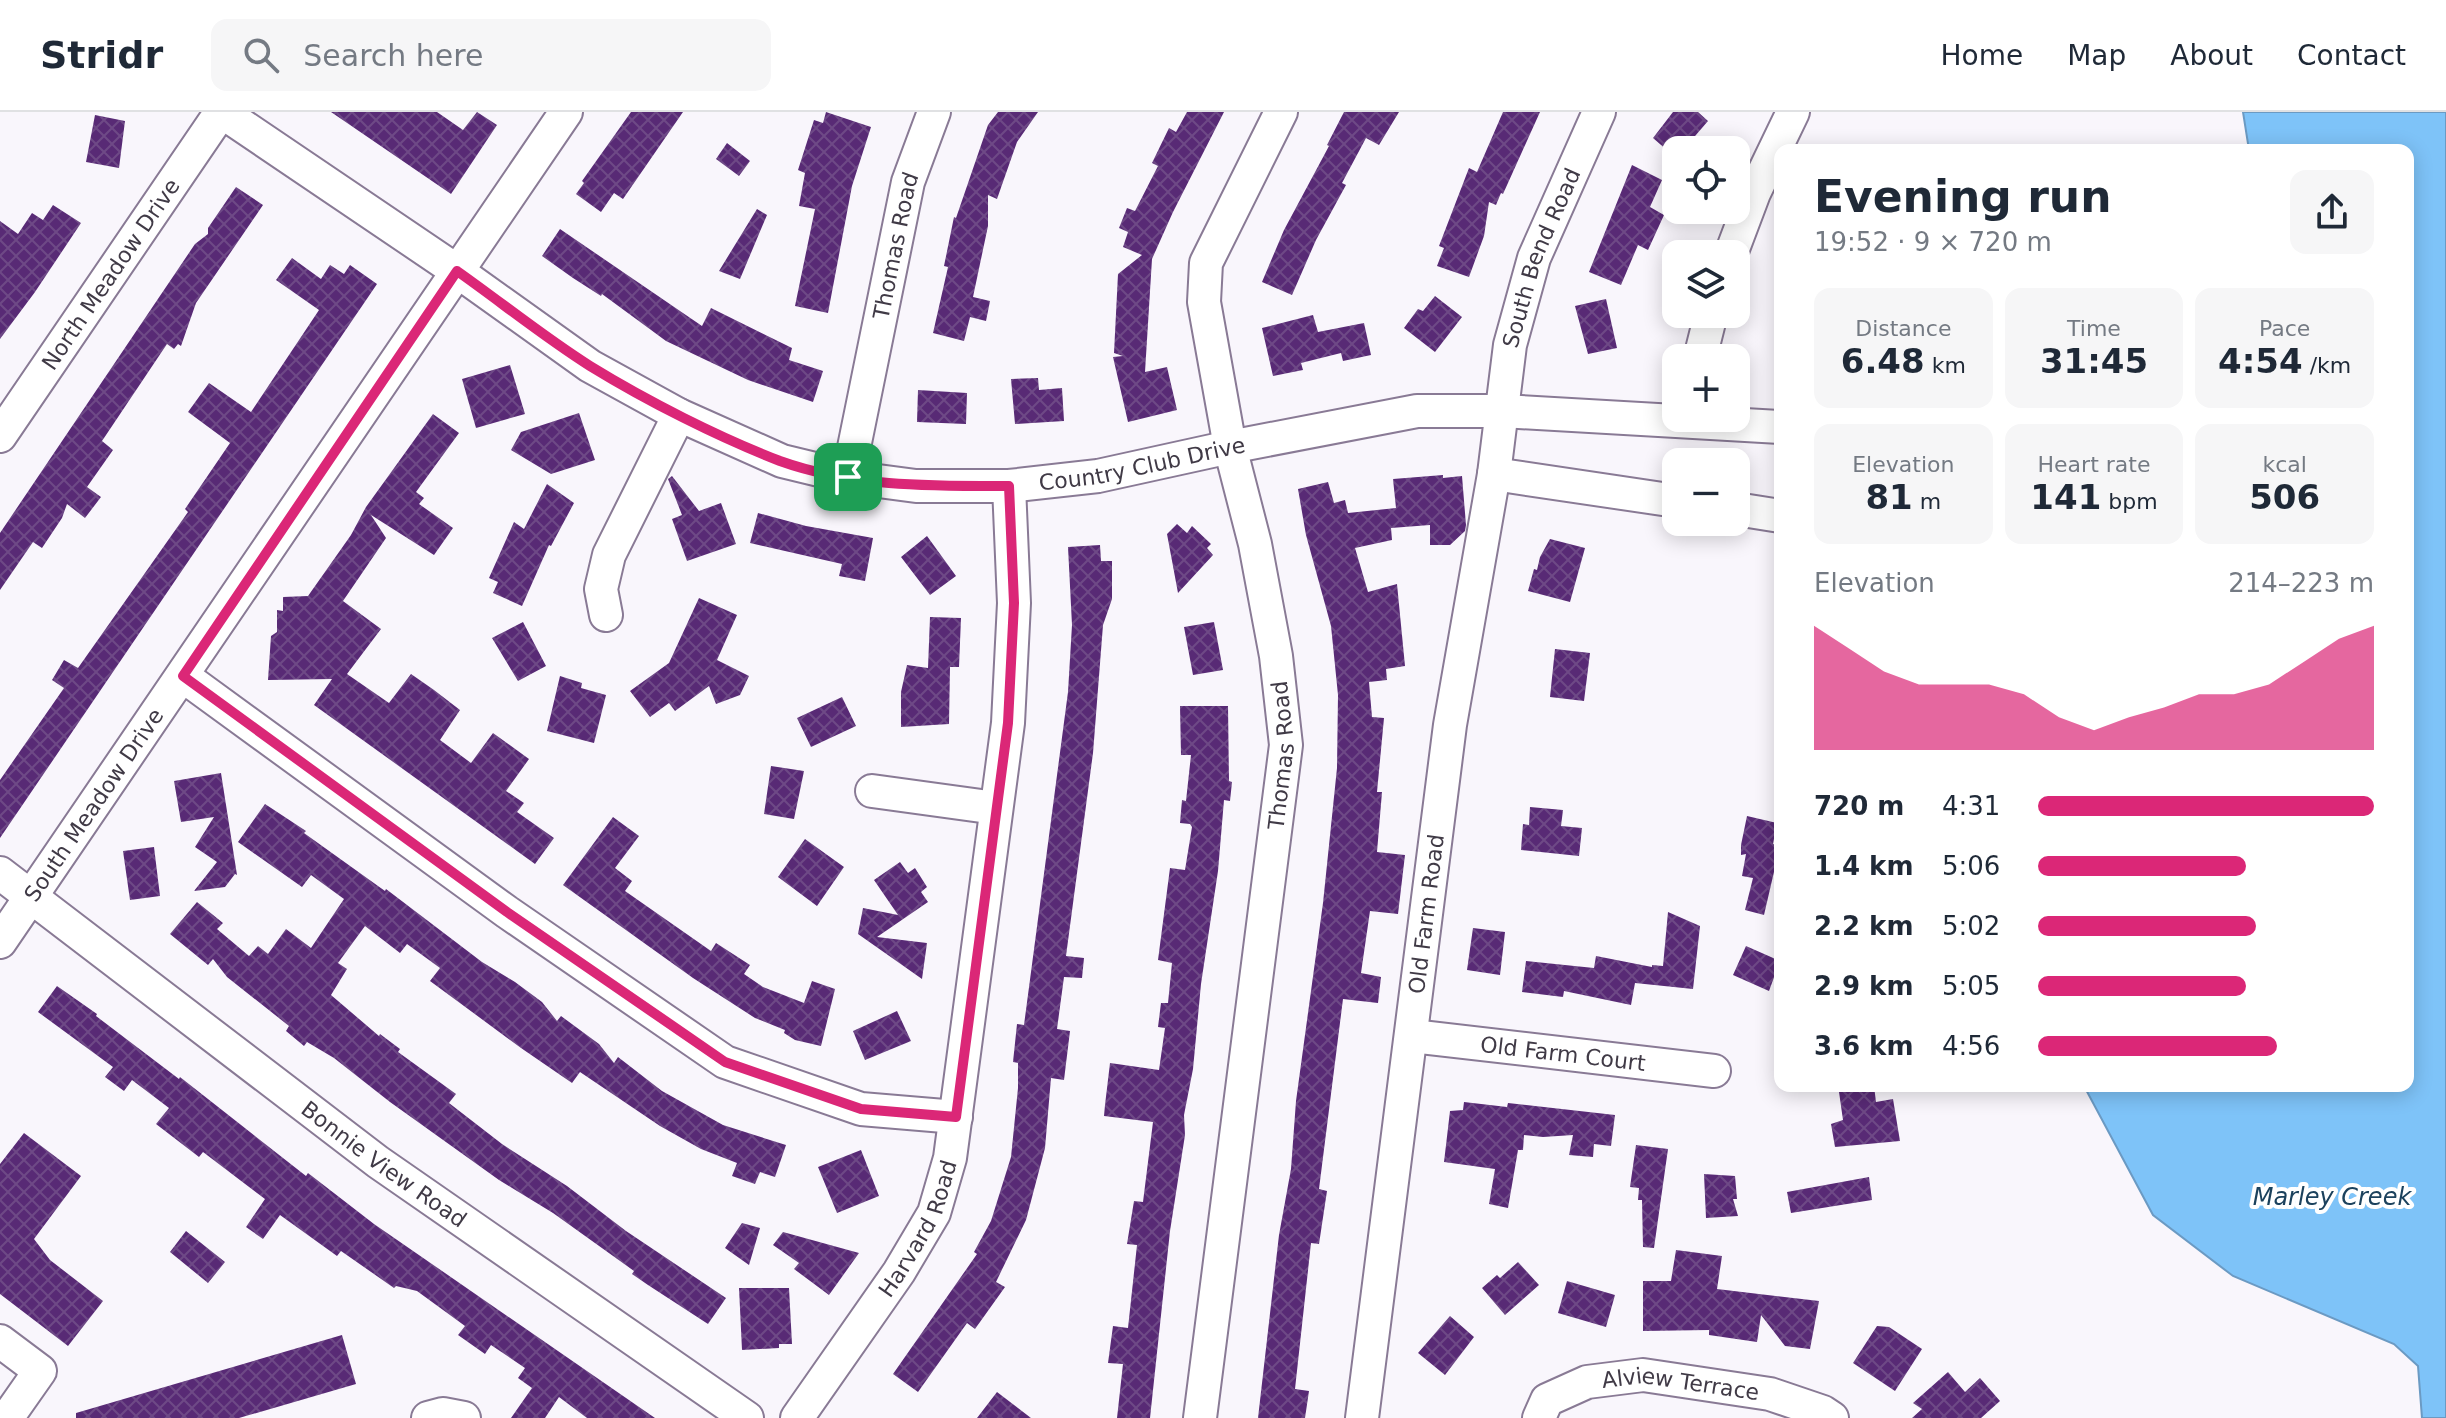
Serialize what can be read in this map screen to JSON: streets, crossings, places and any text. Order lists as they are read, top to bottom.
{
  "streets": {
    "street": [
      "Thomas Road",
      "South Bend Road",
      "North Meadow Drive",
      "Country Club Drive",
      "South Meadow Drive",
      "Old Farm Road",
      "Old Farm Court",
      "Bonnie View Road",
      "Harvard Road",
      "Alview Terrace"
    ]
  },
  "crossings": [
    ["Thomas Road", "Country Club Drive"],
    ["South Bend Road", "Country Club Drive"],
    ["South Bend Road", "Old Farm Road"],
    ["North Meadow Drive", "Country Club Drive"],
    ["Country Club Drive", "South Meadow Drive"],
    ["Country Club Drive", "Old Farm Road"],
    ["Country Club Drive", "Harvard Road"],
    ["South Meadow Drive", "Bonnie View Road"],
    ["Old Farm Road", "Old Farm Court"]
  ],
  "water": ["Marley Creek"],
  "page": {
    "header": "Stridr",
    "search": "Search here",
    "nav": [
      "Home",
      "Map",
      "About",
      "Contact"
    ],
    "map_buttons": ["+", "−"],
    "heading": ["Evening run", "19:52 · 9 × 720 m"],
    "stats": [
      ["Distance", "6.48 km"],
      ["Time", "31:45"],
      ["Pace", "4:54 /km"],
      ["Elevation", "81 m"],
      ["Heart rate", "141 bpm"],
      ["kcal", "506"]
    ],
    "chart": ["Elevation", "214–223 m"],
    "list": [
      {
        "name": "720 m",
        "note": "4:31"
      },
      {
        "name": "1.4 km",
        "note": "5:06"
      },
      {
        "name": "2.2 km",
        "note": "5:02"
      },
      {
        "name": "2.9 km",
        "note": "5:05"
      },
      {
        "name": "3.6 km",
        "note": "4:56"
      }
    ]
  }
}
